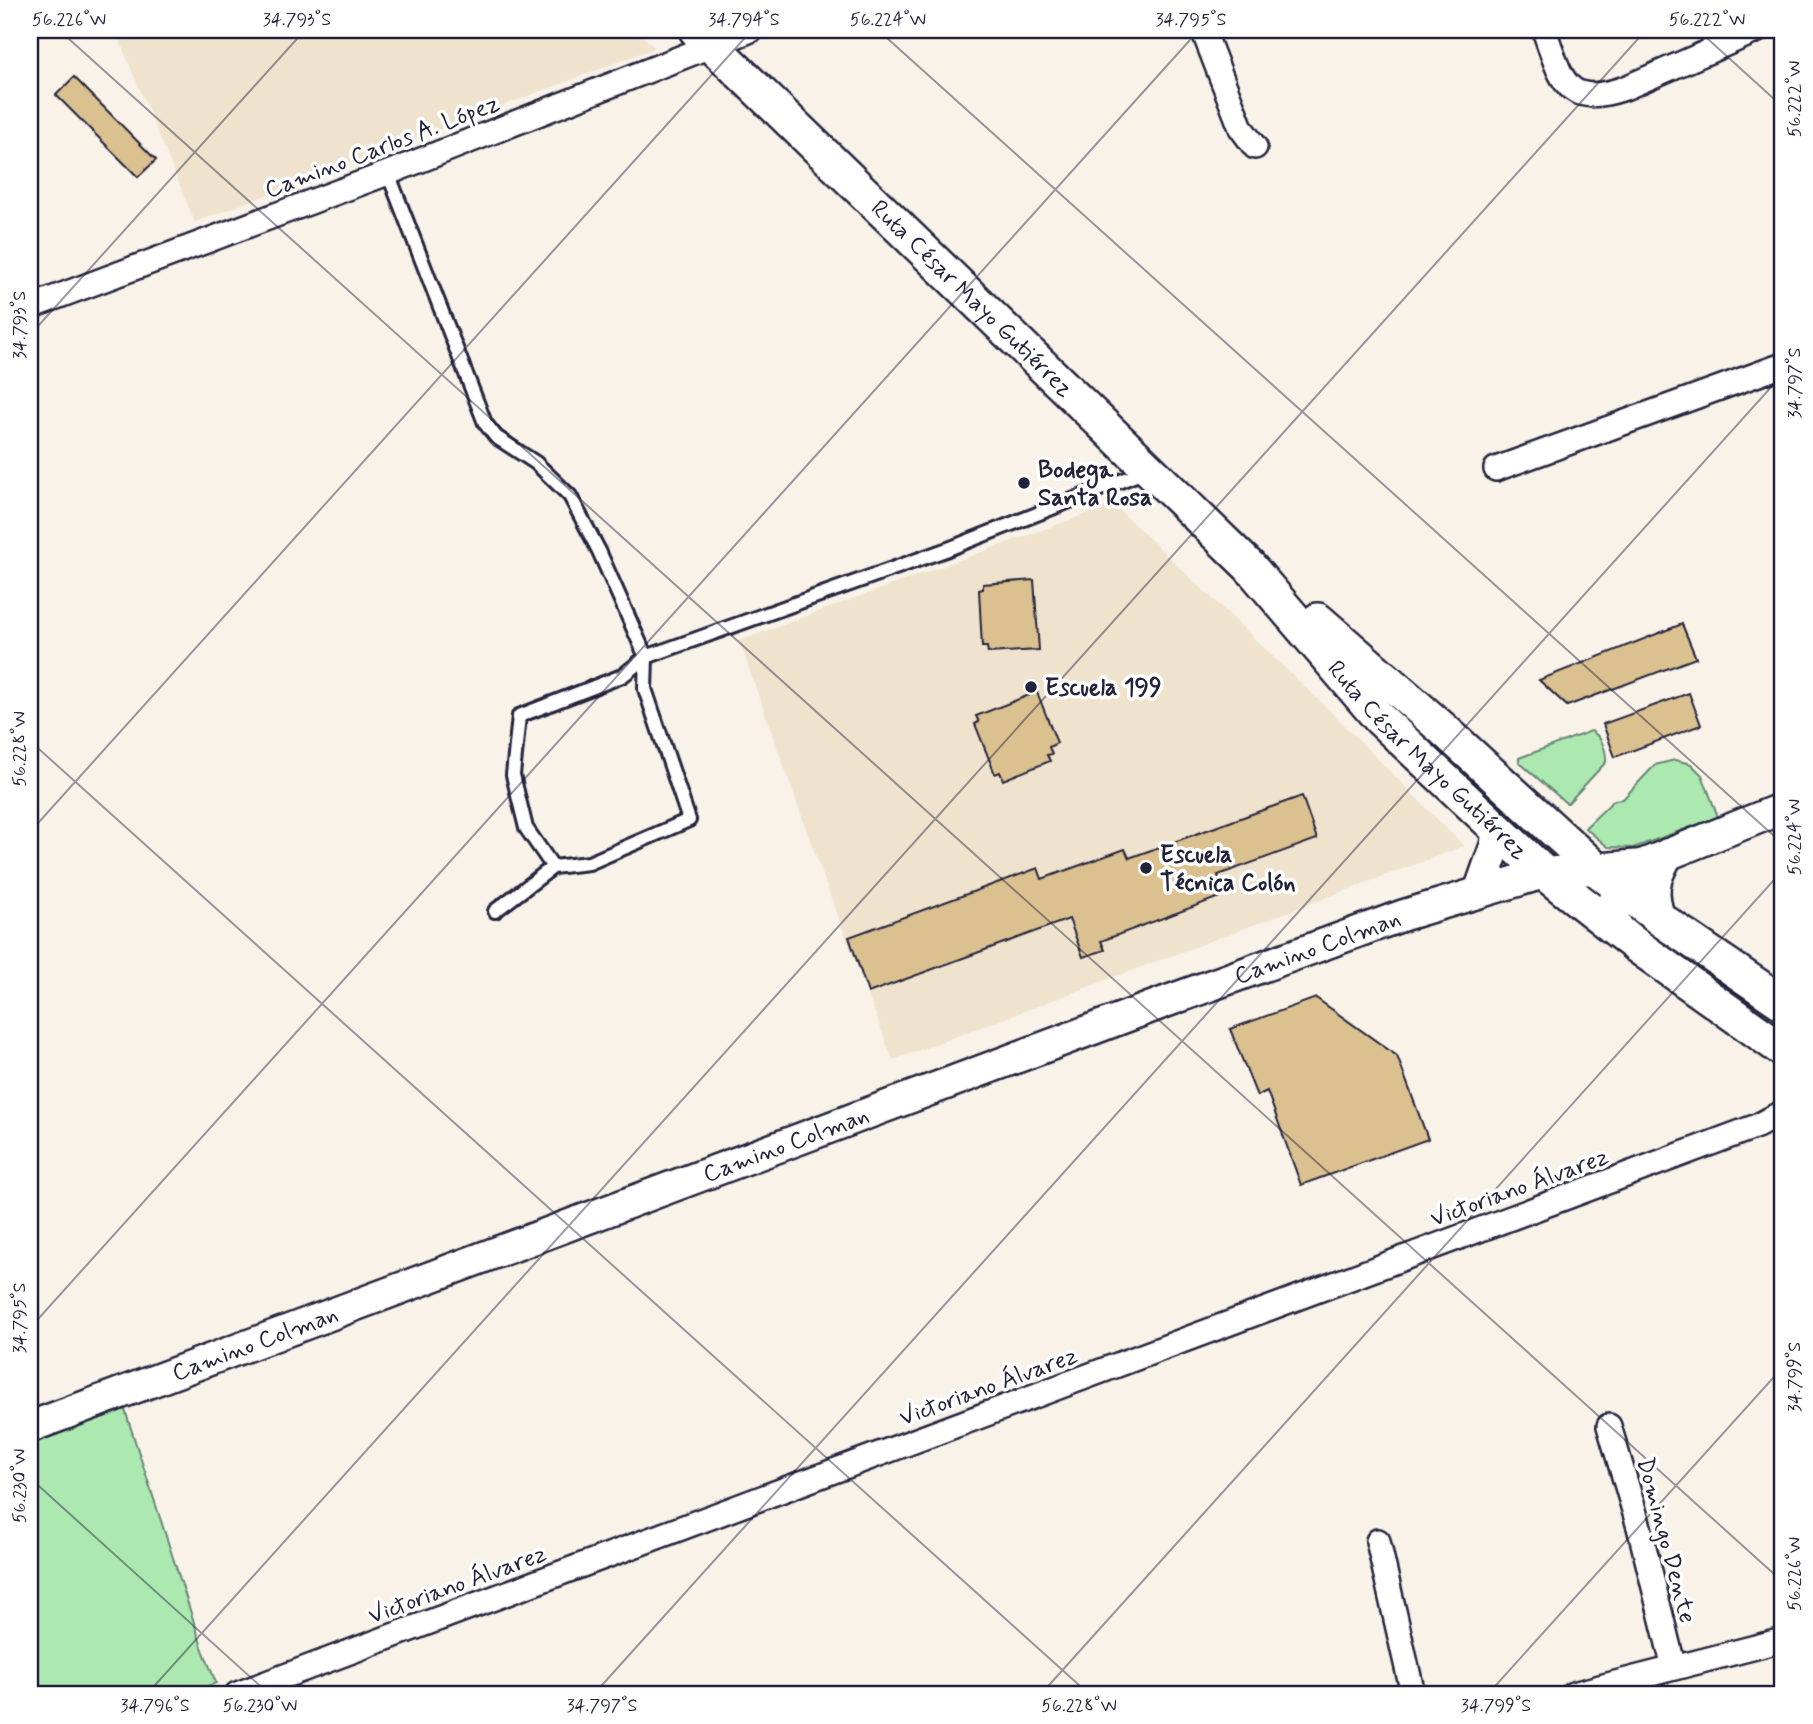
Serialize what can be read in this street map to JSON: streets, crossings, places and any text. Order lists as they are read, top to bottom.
{
  "streets": {
    "main road": ["Ruta César Mayo Gutiérrez"],
    "street": [
      "Camino Carlos A. López",
      "Camino Colman",
      "Victoriano Álvarez",
      "Domingo Dente"
    ]
  },
  "crossings": [
    ["Camino Carlos A. López", "Ruta César Mayo Gutiérrez"],
    ["Ruta César Mayo Gutiérrez", "Camino Colman"]
  ],
  "places": ["Bodega Santa Rosa", "Escuela 199", "Escuela Técnica Colón"],
  "coordinates": [
    "56.226°W",
    "34.793°S",
    "34.794°S",
    "56.224°W",
    "34.795°S",
    "56.222°W",
    "34.797°S",
    "56.228°W",
    "34.799°S",
    "56.230°W",
    "34.796°S"
  ]
}
